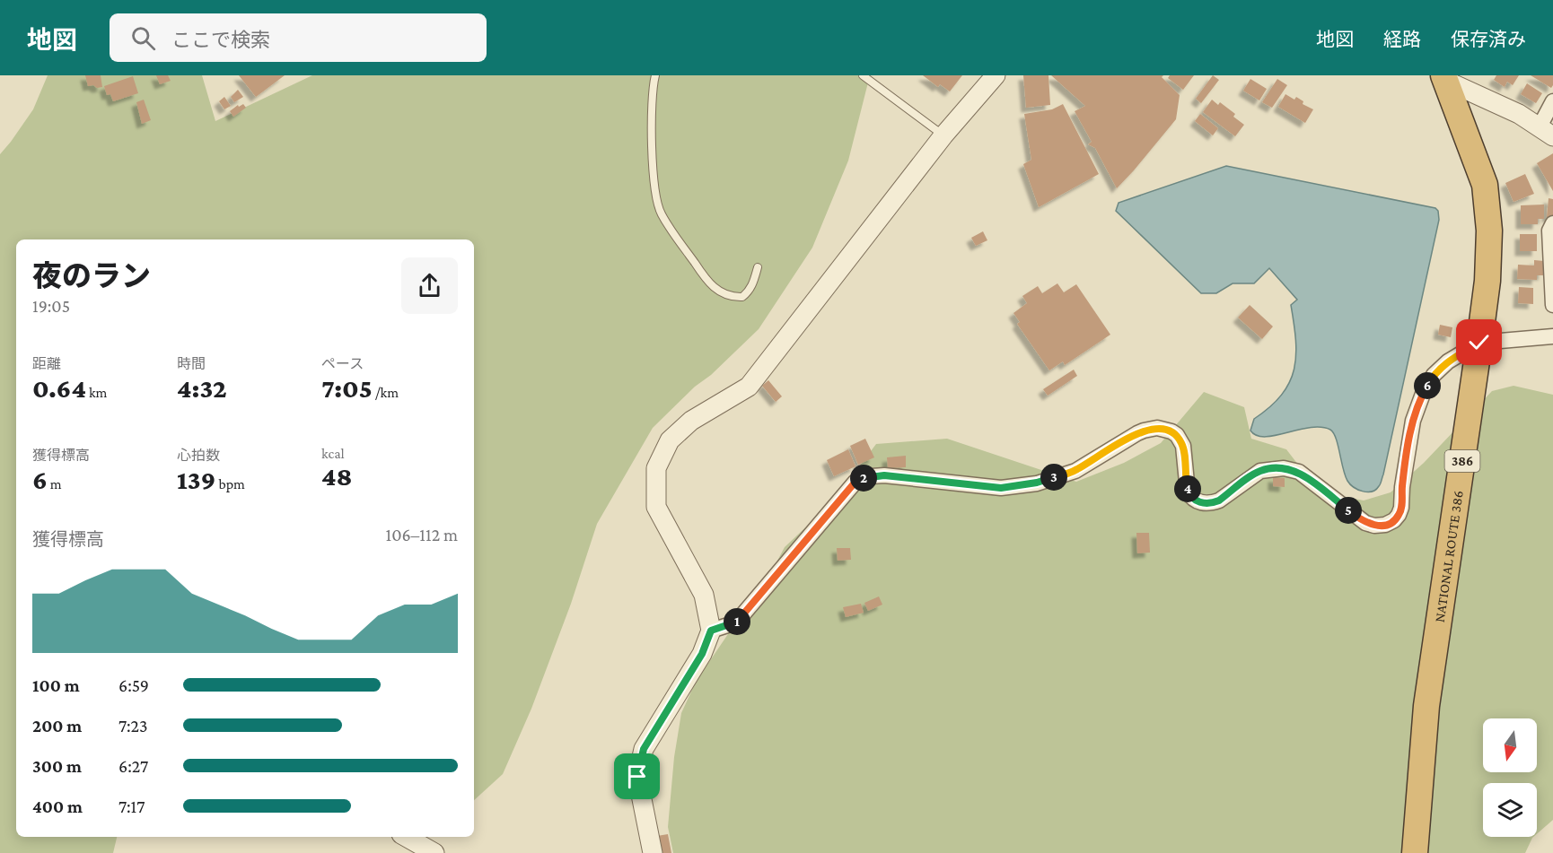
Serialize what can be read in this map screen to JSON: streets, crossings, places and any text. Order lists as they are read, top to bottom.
{
  "streets": {
    "highway": ["386", "NATIONAL ROUTE 386"]
  },
  "north": "bottom",
  "page": {
    "header": "地図",
    "search": "ここで検索",
    "nav": ["地図", "経路", "保存済み"],
    "heading": ["夜のラン", "19:05"],
    "stats": [
      ["距離", "0.64 km"],
      ["時間", "4:32"],
      ["ペース", "7:05 /km"],
      ["獲得標高", "6 m"],
      ["心拍数", "139 bpm"],
      ["kcal", "48"]
    ],
    "pins": [
      "6",
      "3",
      "2",
      "4",
      "5",
      "1"
    ],
    "chart": ["獲得標高", "106–112 m"],
    "list": [
      {
        "name": "100 m",
        "note": "6:59"
      },
      {
        "name": "200 m",
        "note": "7:23"
      },
      {
        "name": "300 m",
        "note": "6:27"
      },
      {
        "name": "400 m",
        "note": "7:17"
      }
    ]
  }
}
